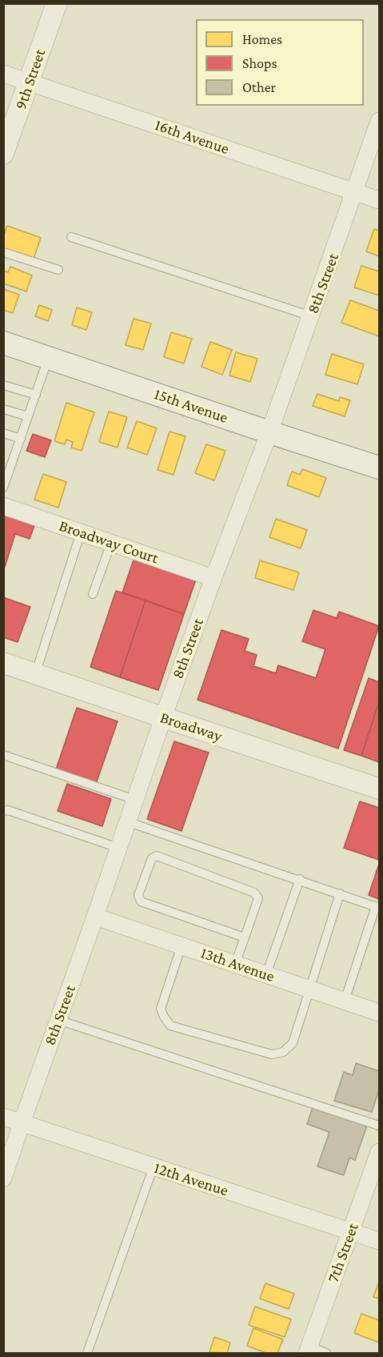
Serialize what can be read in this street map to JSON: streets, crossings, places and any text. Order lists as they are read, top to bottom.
{
  "streets": {
    "main road": ["15th Avenue"],
    "street": [
      "9th Street",
      "16th Avenue",
      "8th Street",
      "Broadway Court",
      "Broadway",
      "13th Avenue",
      "12th Avenue",
      "7th Street"
    ]
  },
  "crossings": [
    ["9th Street", "16th Avenue"],
    ["16th Avenue", "8th Street"],
    ["8th Street", "15th Avenue"],
    ["8th Street", "Broadway Court"],
    ["8th Street", "Broadway"],
    ["8th Street", "13th Avenue"],
    ["8th Street", "12th Avenue"],
    ["12th Avenue", "7th Street"]
  ],
  "legend": ["Homes", "Shops", "Other"]
}
